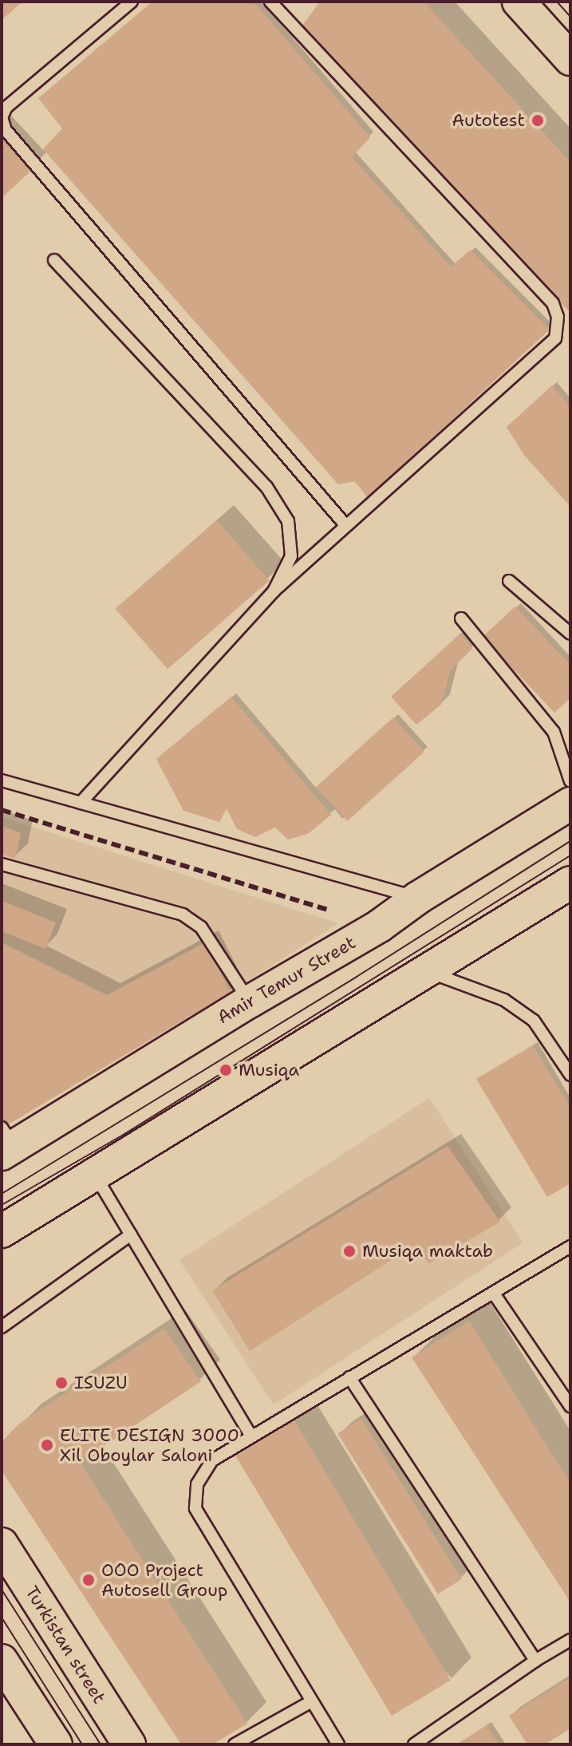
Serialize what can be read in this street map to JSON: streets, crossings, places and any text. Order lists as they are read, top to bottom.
{
  "streets": {
    "main road": ["Amir Temur Street", "Turkistan street"]
  },
  "places": [
    "Autotest",
    "Musiqa",
    "Musiqa maktab",
    "ISUZU",
    "ELITE DESIGN 3000 Xil Oboylar Saloni",
    "OOO Project Autosell Group"
  ]
}
